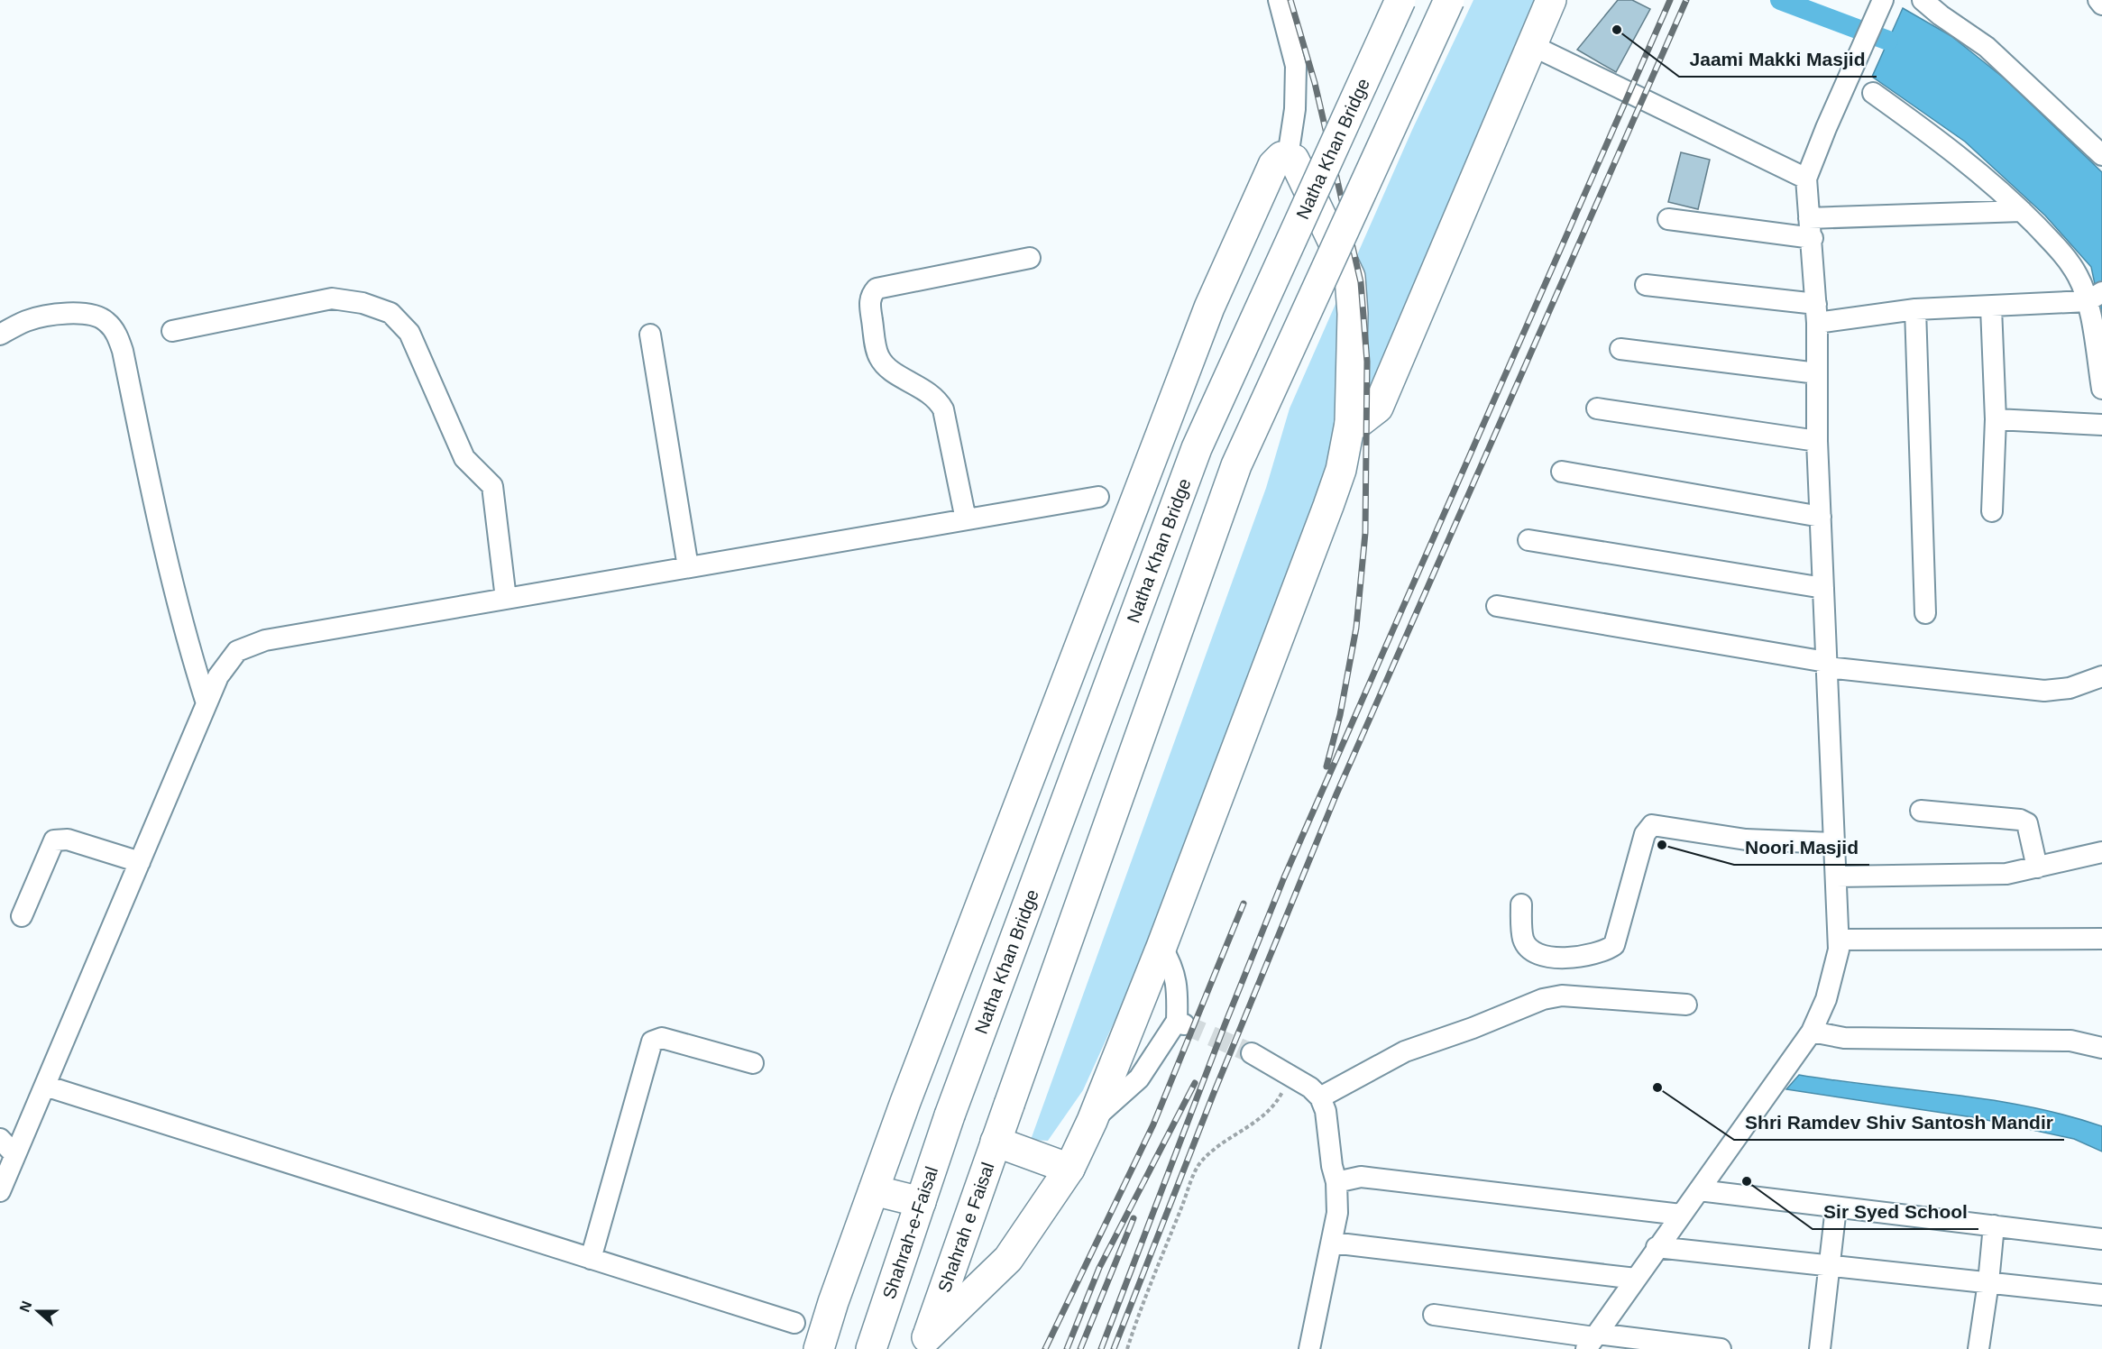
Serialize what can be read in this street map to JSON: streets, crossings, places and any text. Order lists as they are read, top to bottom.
{
  "streets": {
    "highway": ["Natha Khan Bridge", "Shahrah e Faisal", "Shahrah-e-Faisal"]
  },
  "crossings": [
    ["Natha Khan Bridge", "Shahrah-e-Faisal"]
  ],
  "places": [
    "Jaami Makki Masjid",
    "Noori Masjid",
    "Shri Ramdev Shiv Santosh Mandir",
    "Sir Syed School"
  ],
  "north": "left"
}
